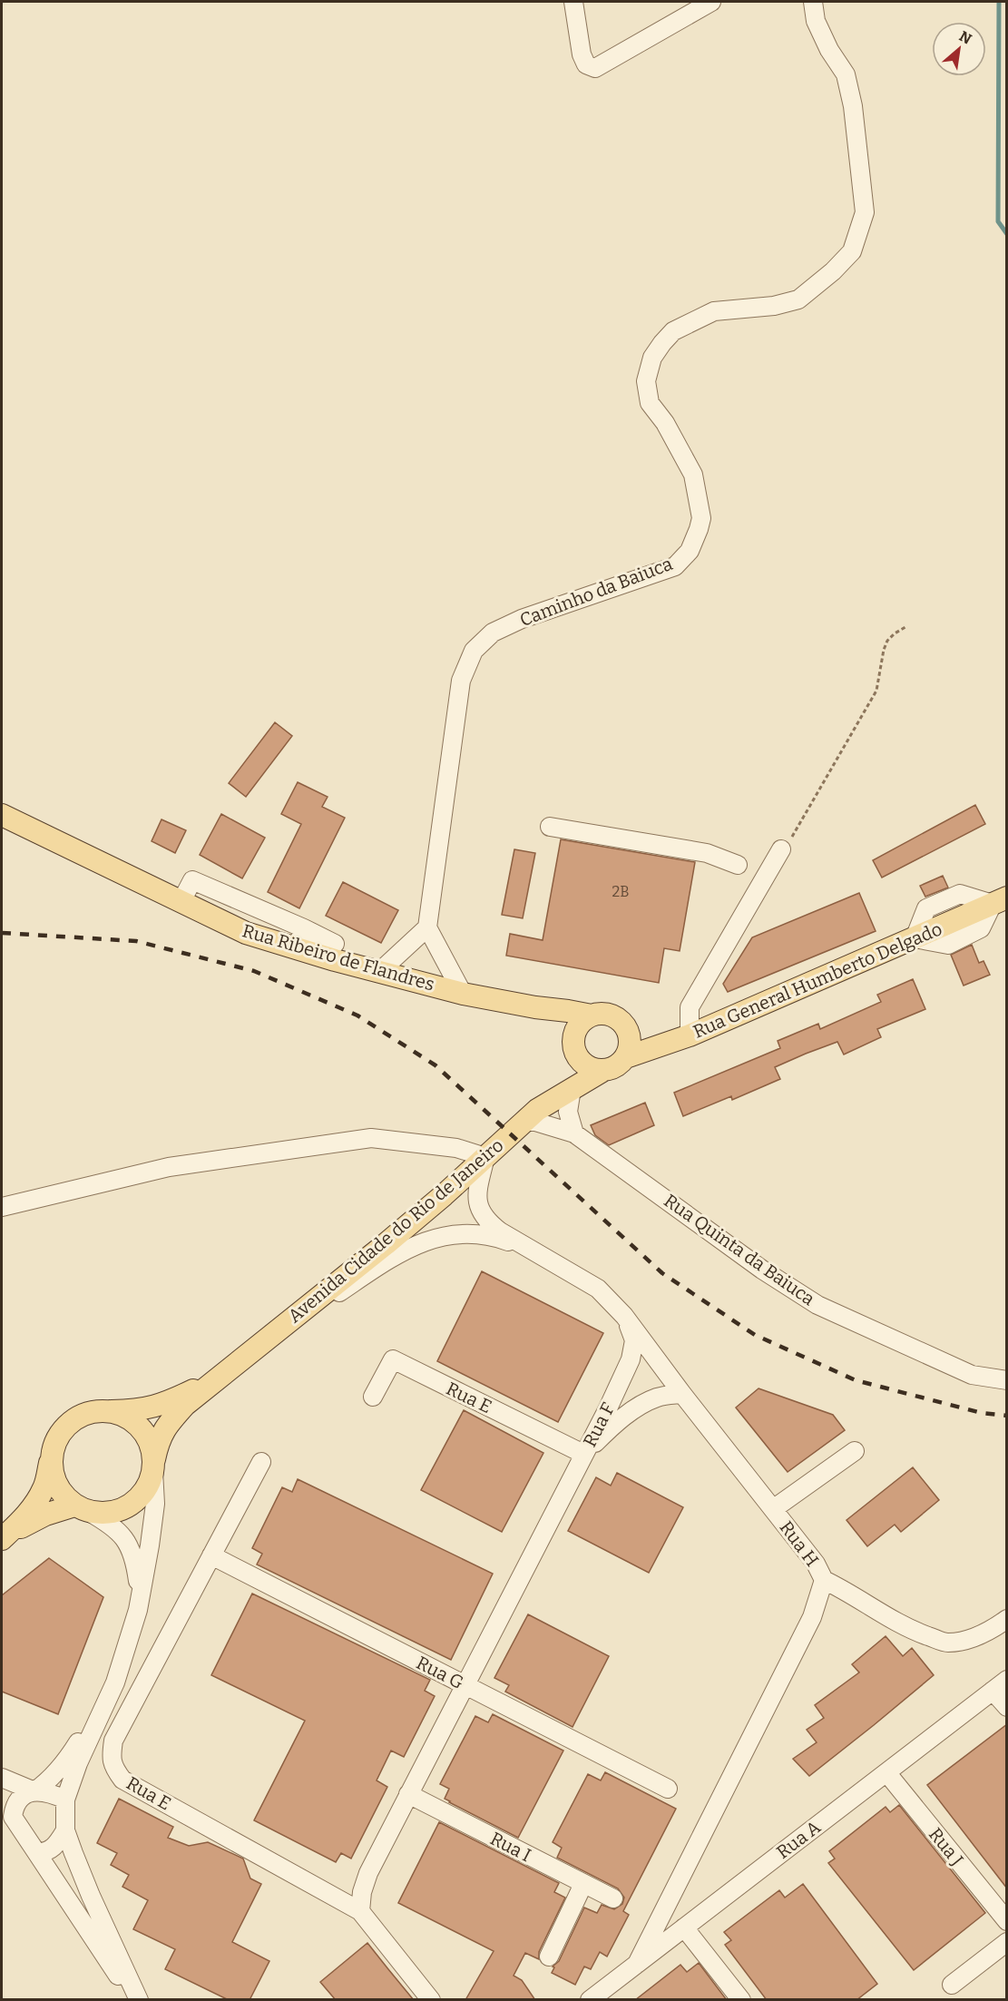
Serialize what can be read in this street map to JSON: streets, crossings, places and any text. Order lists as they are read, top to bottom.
{
  "streets": {
    "main road": ["Rua Ribeiro de Flandres", "Rua General Humberto Delgado", "Avenida Cidade do Rio de Janeiro"],
    "street": [
      "Caminho da Baiuca",
      "Rua Quinta da Baiuca",
      "Rua E",
      "Rua F",
      "Rua H",
      "Rua G",
      "Rua A",
      "Rua I",
      "Rua J"
    ]
  },
  "crossings": [
    ["Rua Ribeiro de Flandres", "Rua General Humberto Delgado"],
    ["Avenida Cidade do Rio de Janeiro", "Rua Quinta da Baiuca"],
    ["Avenida Cidade do Rio de Janeiro", "Rua H"],
    ["Rua E", "Rua F"],
    ["Rua E", "Rua G"],
    ["Rua F", "Rua H"],
    ["Rua H", "Rua A"],
    ["Rua A", "Rua J"]
  ],
  "house_numbers": ["2B"],
  "north": "top right"
}
